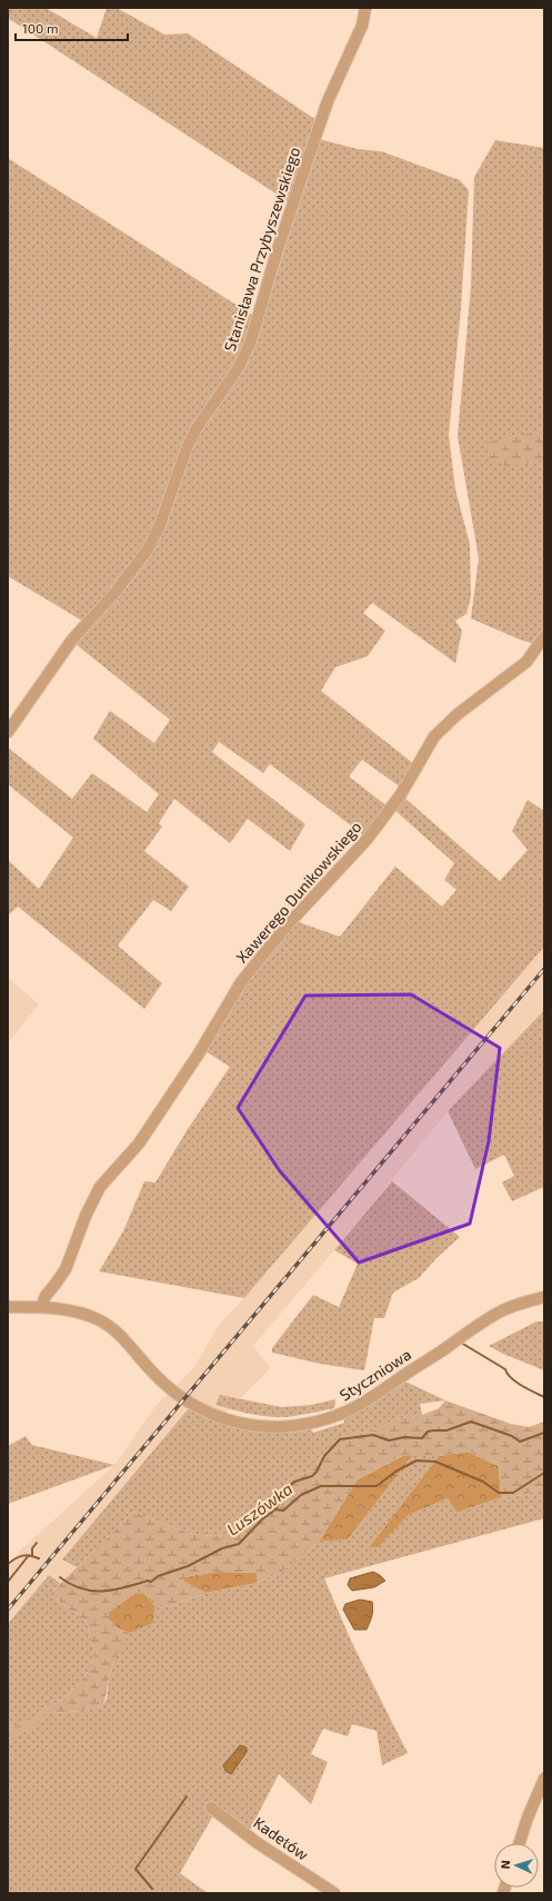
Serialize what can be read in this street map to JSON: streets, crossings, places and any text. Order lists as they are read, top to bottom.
{
  "streets": {
    "street": [
      "Stanisława Przybyszewskiego",
      "Xawerego Dunikowskiego",
      "Styczniowa",
      "Kadetów"
    ]
  },
  "crossings": [
    ["Xawerego Dunikowskiego", "Styczniowa"]
  ],
  "water": ["Luszówka"],
  "scale_bar": "100 m",
  "north": "left"
}
